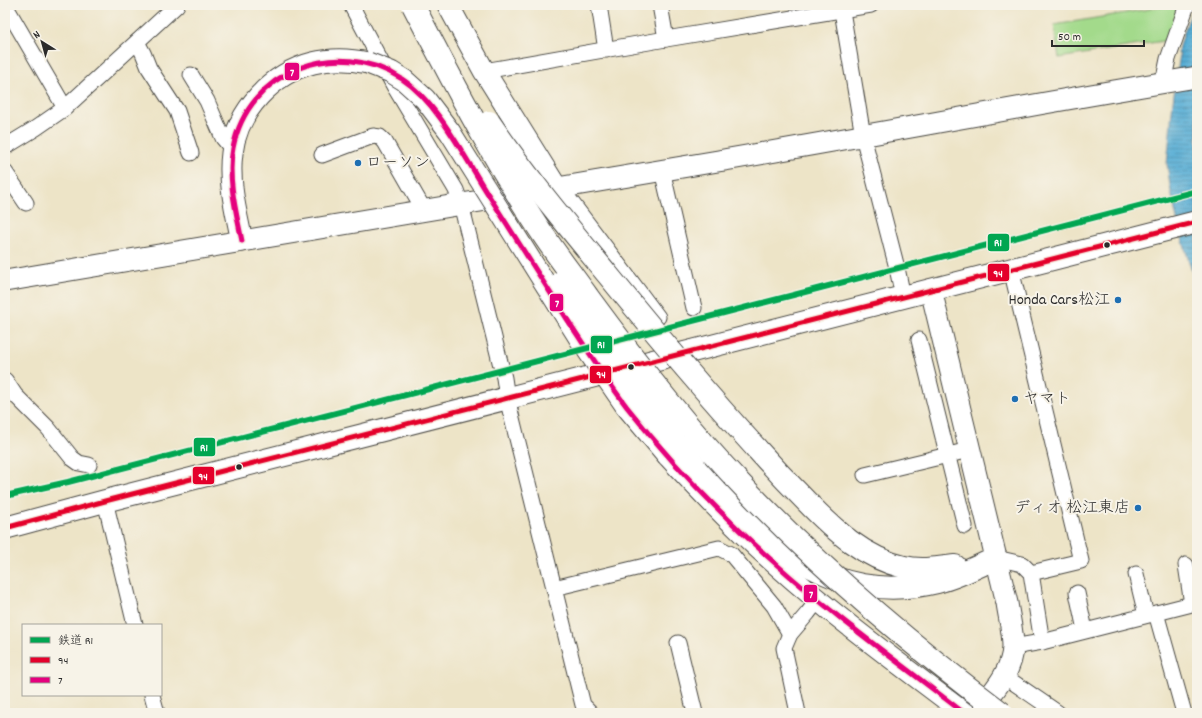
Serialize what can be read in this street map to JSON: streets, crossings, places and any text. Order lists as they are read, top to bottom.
{
  "places": [
    "ローソン",
    "Honda Cars松江",
    "ヤマト",
    "ディオ 松江東店"
  ],
  "lines": ["transit line 7", "rail line R1", "transit line 94"],
  "legend": ["鉄道 R1", "94", "7"],
  "scale_bar": "50 m",
  "north": "top left"
}
